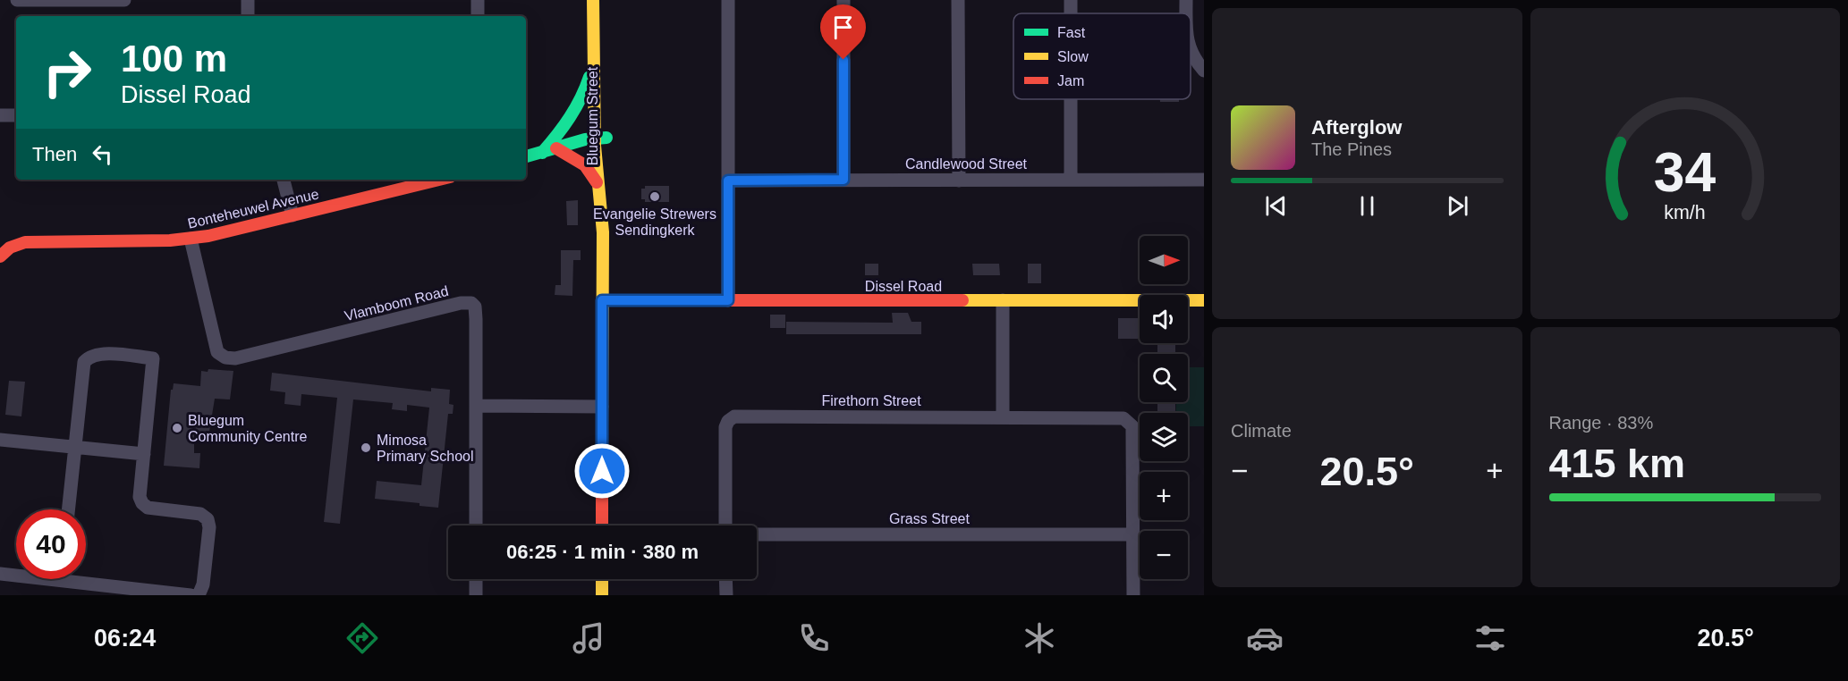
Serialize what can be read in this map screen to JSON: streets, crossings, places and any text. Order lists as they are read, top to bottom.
{
  "streets": {
    "street": [
      "Bluegum Street",
      "Candlewood Street",
      "Bonteheuwel Avenue",
      "Dissel Road",
      "Vlamboom Road",
      "Firethorn Street",
      "Grass Street"
    ]
  },
  "crossings": [
    ["Bluegum Street", "Dissel Road"],
    ["Bonteheuwel Avenue", "Vlamboom Road"],
    ["Firethorn Street", "Grass Street"]
  ],
  "places": ["Evangelie Strewers Sendingkerk", "Bluegum Community Centre", "Mimosa Primary School"],
  "legend": ["Fast", "Slow", "Jam"],
  "north": "right",
  "page": {
    "turn": ["100 m", "Dissel Road"],
    "song": ["Afterglow", "The Pines"],
    "then": "Then",
    "map_buttons": ["+", "−"],
    "tile": [
      "Climate",
      ["Range · 83%", "415 km"]
    ],
    "heat": ["−", "20.5°", "+"],
    "limit": "40",
    "trip": "06:25 · 1 min · 380 m",
    "tabs": ["06:24", "20.5°"],
    "gauge": ["34", "km/h"]
  }
}
